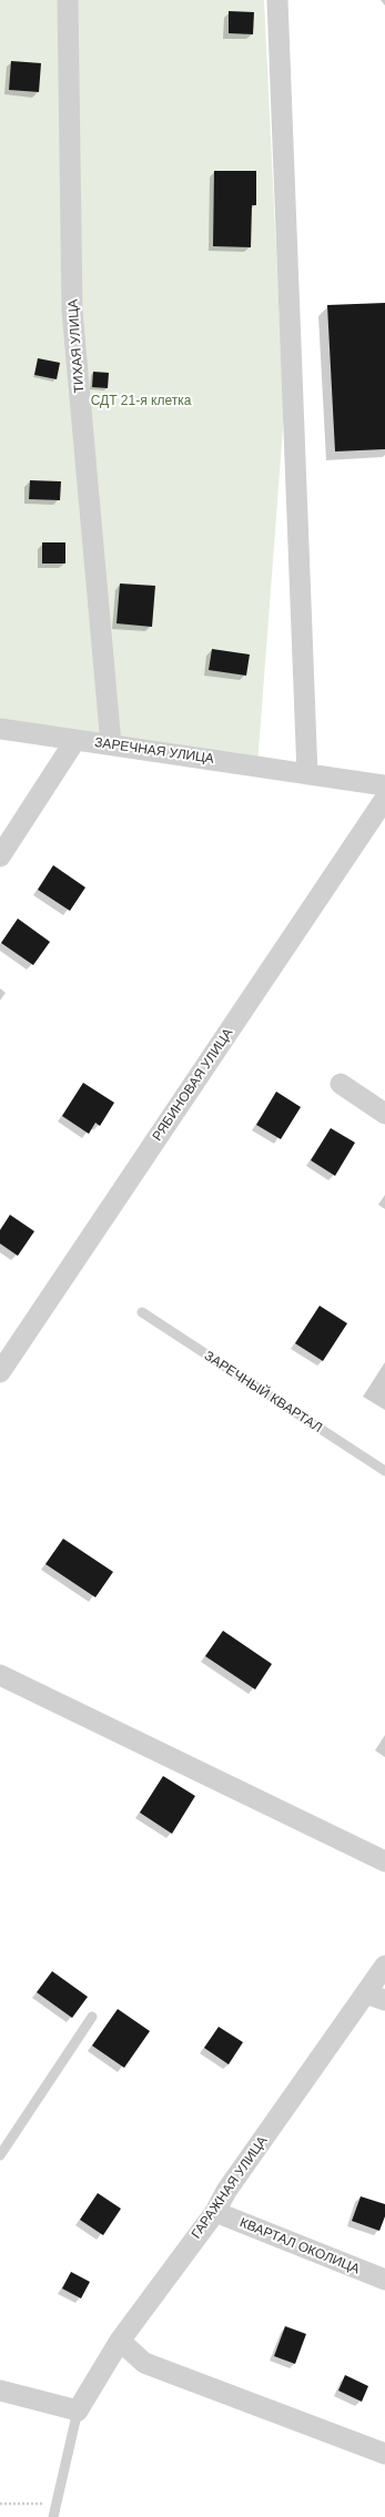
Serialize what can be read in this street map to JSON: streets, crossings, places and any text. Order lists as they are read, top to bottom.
{
  "streets": {
    "street": [
      "ТИХАЯ УЛИЦА",
      "ЗАРЕЧНАЯ УЛИЦА",
      "РЯБИНОВАЯ УЛИЦА",
      "ГАРАЖНАЯ УЛИЦА",
      "КВАРТАЛ ОКОЛИЦА"
    ],
    "lane": ["ЗАРЕЧНЫЙ КВАРТАЛ"]
  },
  "crossings": [
    ["ТИХАЯ УЛИЦА", "ЗАРЕЧНАЯ УЛИЦА"],
    ["ГАРАЖНАЯ УЛИЦА", "КВАРТАЛ ОКОЛИЦА"]
  ],
  "parks": ["СДТ 21-я клетка"]
}
